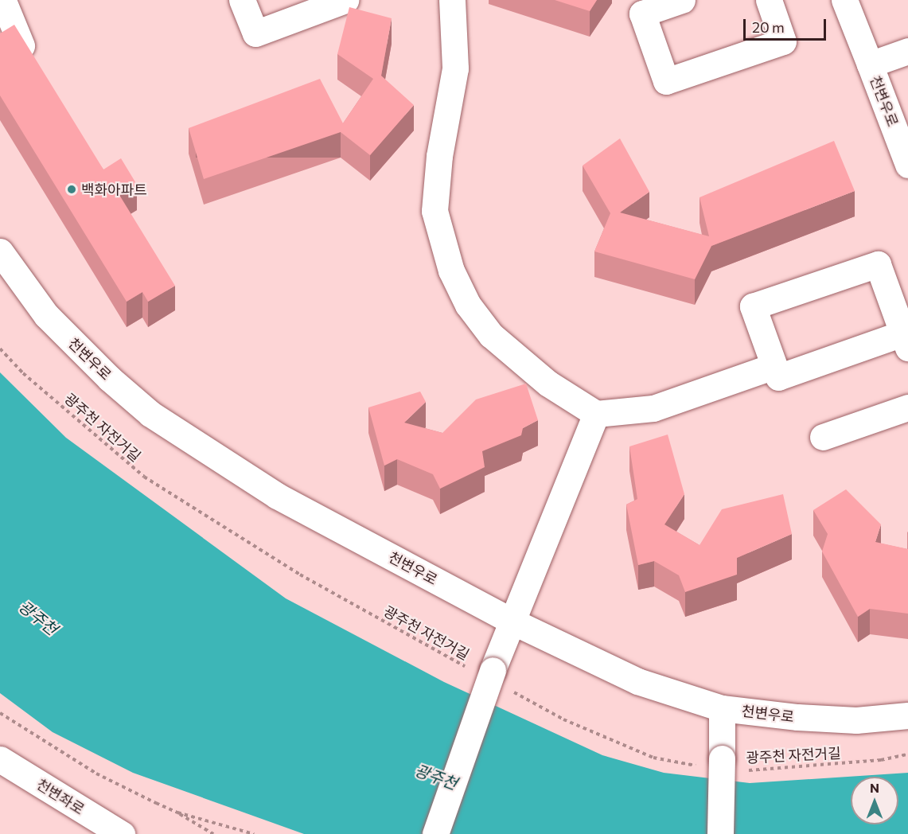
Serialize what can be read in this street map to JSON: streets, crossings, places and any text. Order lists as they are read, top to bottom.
{
  "streets": {
    "main road": ["천변우로", "천변좌로"],
    "path": ["광주천 자전거길"]
  },
  "water": ["광주천"],
  "places": ["백화아파트"],
  "scale_bar": "20 m",
  "north": "top"
}
